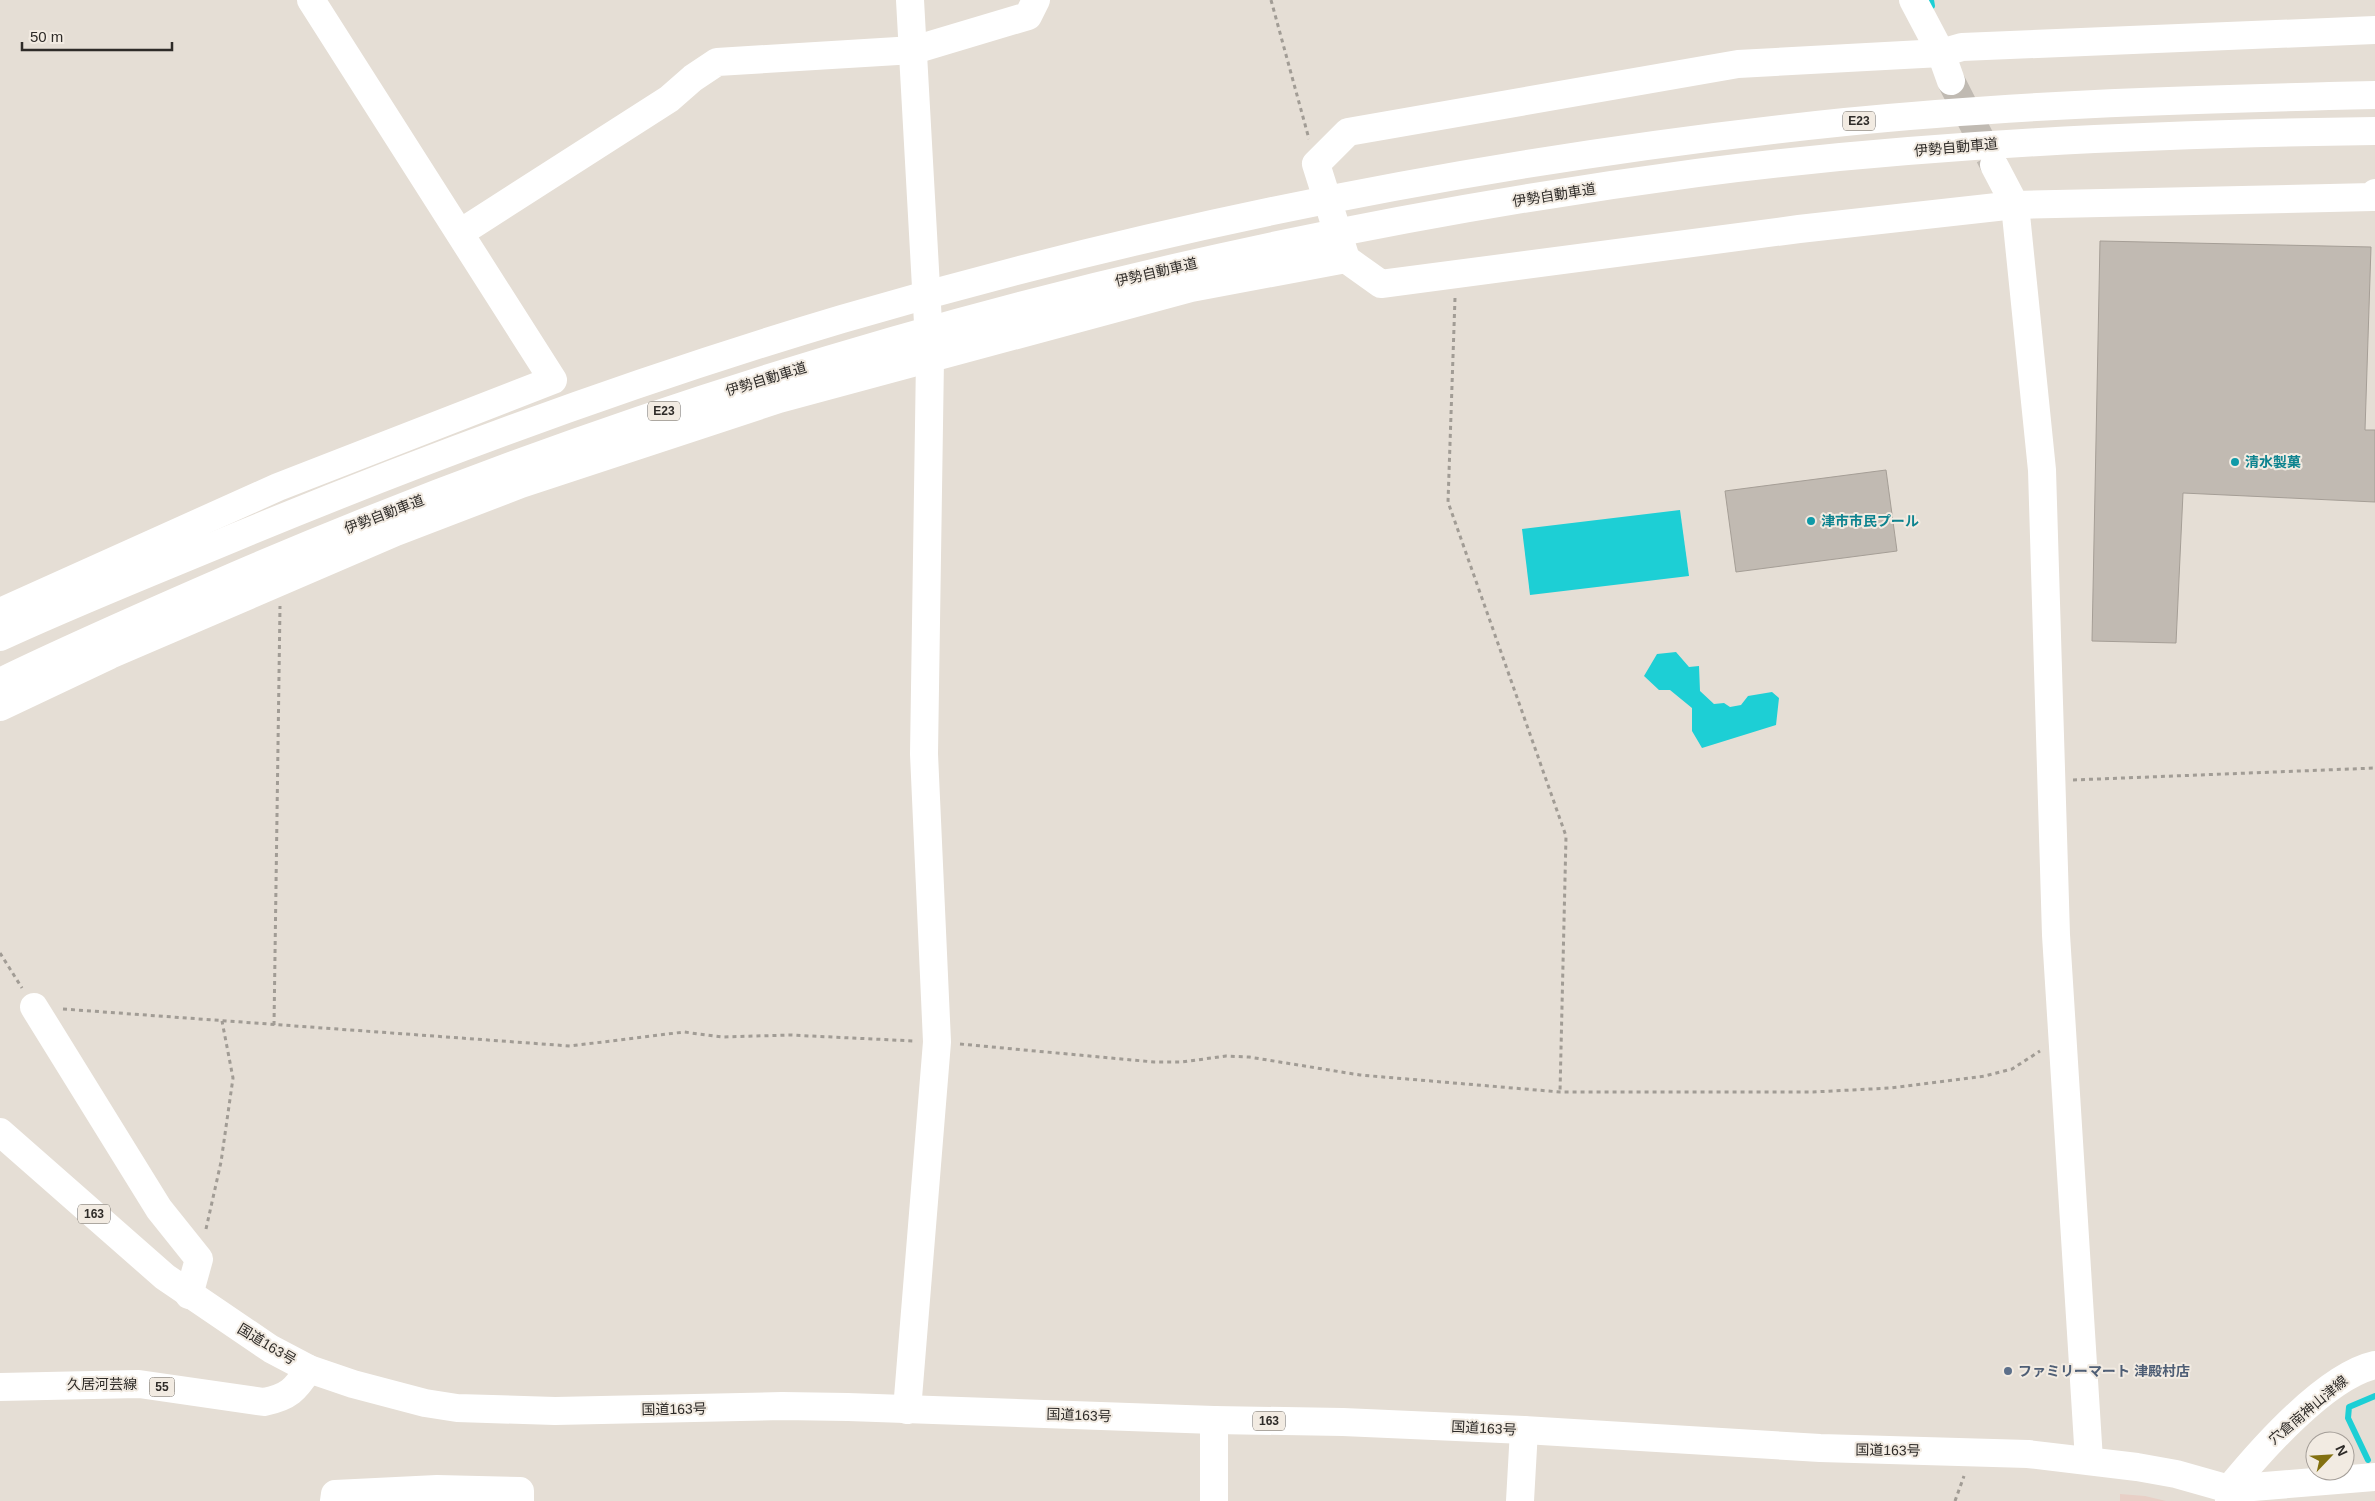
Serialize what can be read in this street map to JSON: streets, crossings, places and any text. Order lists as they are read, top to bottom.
{
  "streets": {
    "main road": [
      "E23",
      "伊勢自動車道",
      "163",
      "国道163号",
      "久居河芸線",
      "55",
      "穴倉南神山津線"
    ]
  },
  "crossings": [
    ["国道163号", "久居河芸線"],
    ["国道163号", "穴倉南神山津線"]
  ],
  "places": ["清水製菓", "津市市民プール", "ファミリーマート 津殿村店"],
  "scale_bar": "50 m",
  "north": "top right"
}
